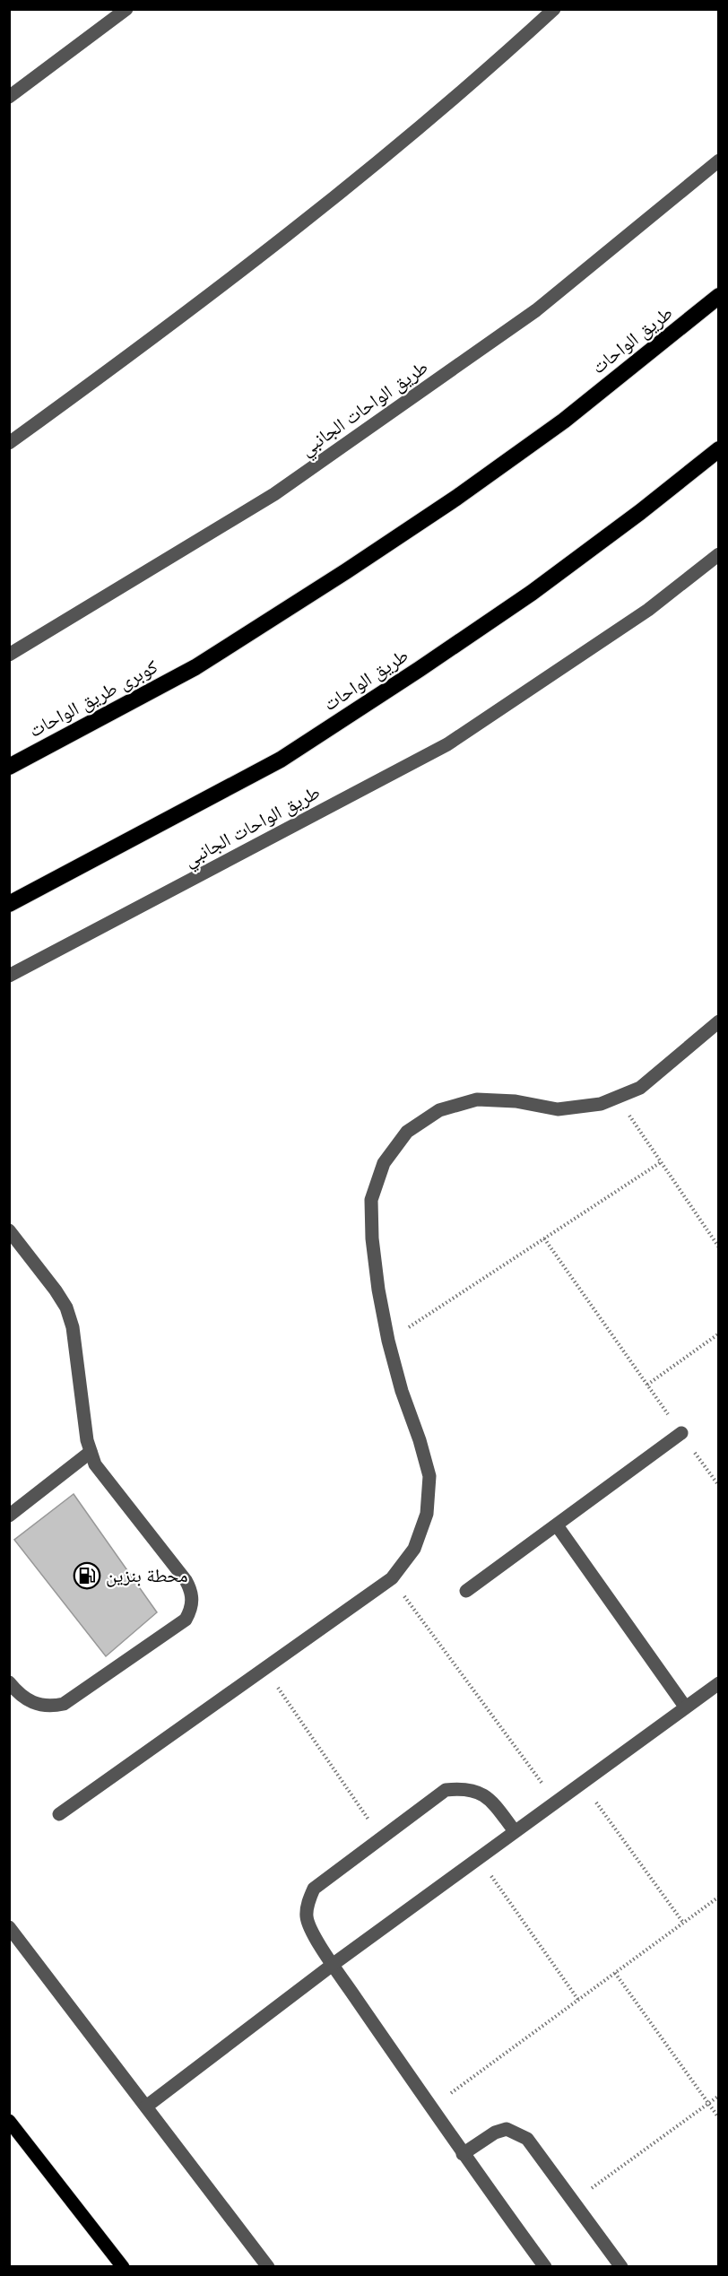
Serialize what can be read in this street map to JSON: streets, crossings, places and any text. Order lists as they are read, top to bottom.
{
  "streets": {
    "highway": ["طريق الواحات", "كوبرى طريق الواحات"],
    "street": ["طريق الواحات الجانبي"]
  },
  "crossings": [
    ["طريق الواحات", "كوبرى طريق الواحات"]
  ],
  "places": {
    "fuel station": ["محطة بنزين"]
  }
}
